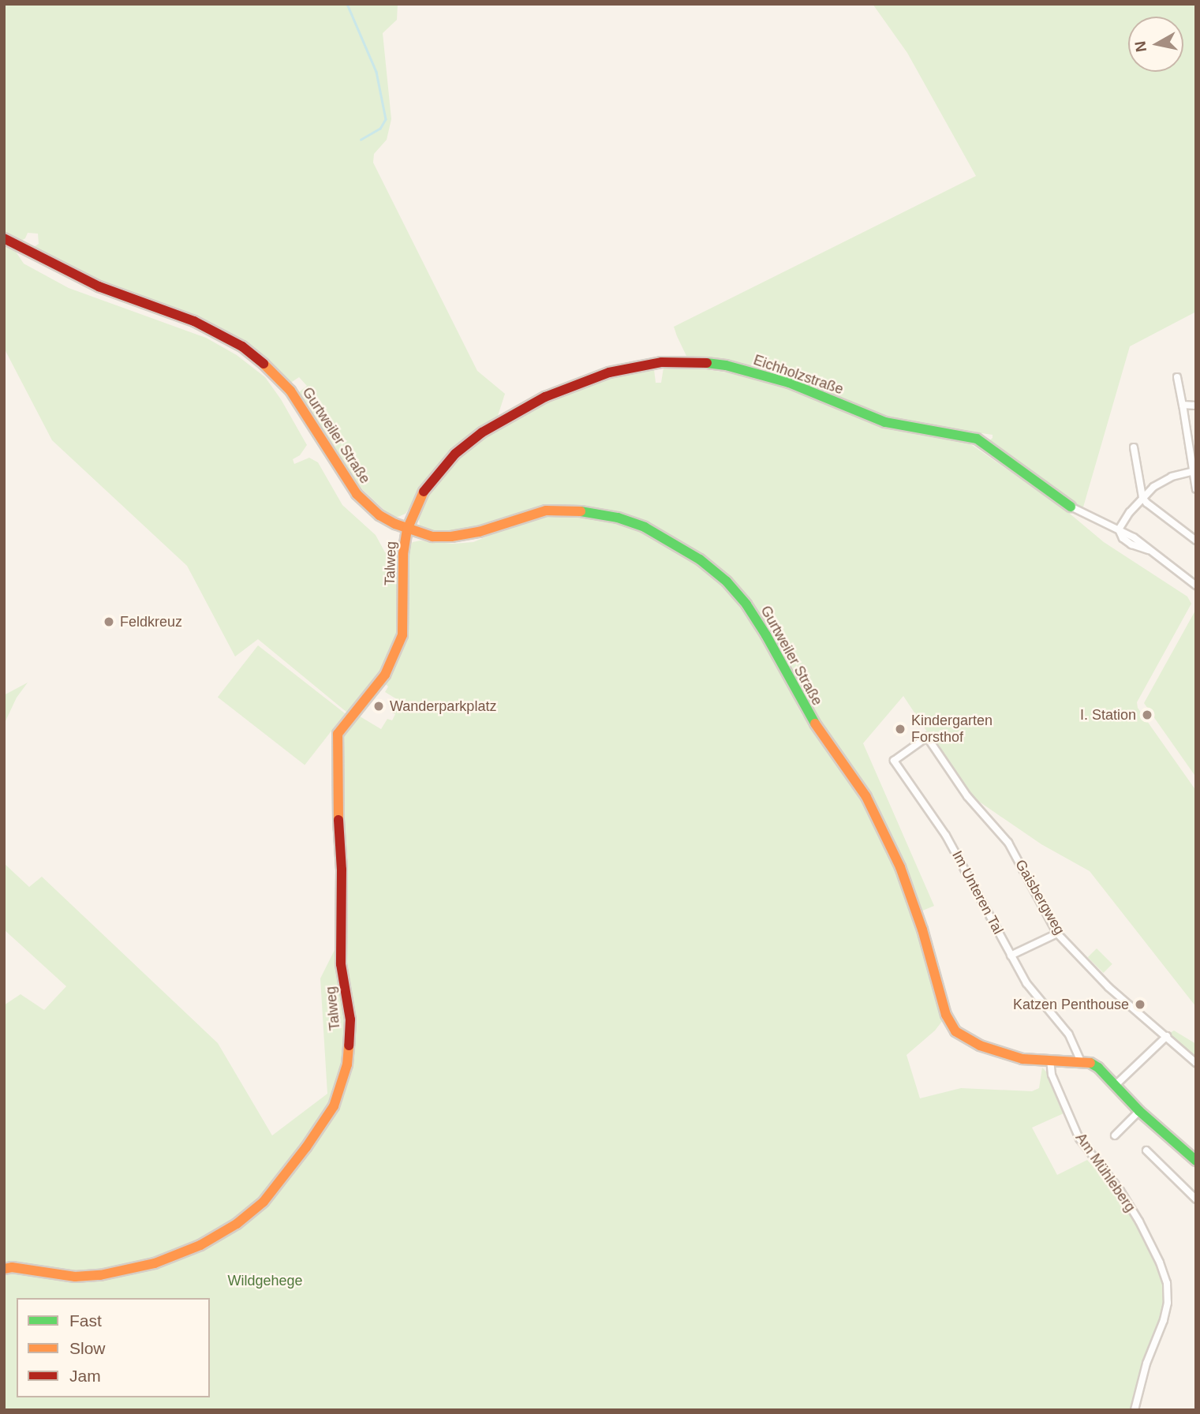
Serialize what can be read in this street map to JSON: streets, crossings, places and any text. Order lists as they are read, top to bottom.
{
  "streets": {
    "street": [
      "Eichholzstraße",
      "Gurtweiler Straße",
      "Talweg",
      "Im Unteren Tal",
      "Gaisbergweg",
      "Am Mühleberg"
    ]
  },
  "crossings": [
    ["Eichholzstraße", "Gurtweiler Straße"],
    ["Eichholzstraße", "Talweg"],
    ["Gurtweiler Straße", "Talweg"],
    ["Gurtweiler Straße", "Im Unteren Tal"],
    ["Gurtweiler Straße", "Am Mühleberg"],
    ["Im Unteren Tal", "Gaisbergweg"]
  ],
  "parks": ["Wildgehege"],
  "places": [
    "Feldkreuz",
    "Wanderparkplatz",
    "I. Station",
    "Kindergarten Forsthof",
    "Katzen Penthouse"
  ],
  "legend": ["Fast", "Slow", "Jam"],
  "north": "left"
}
